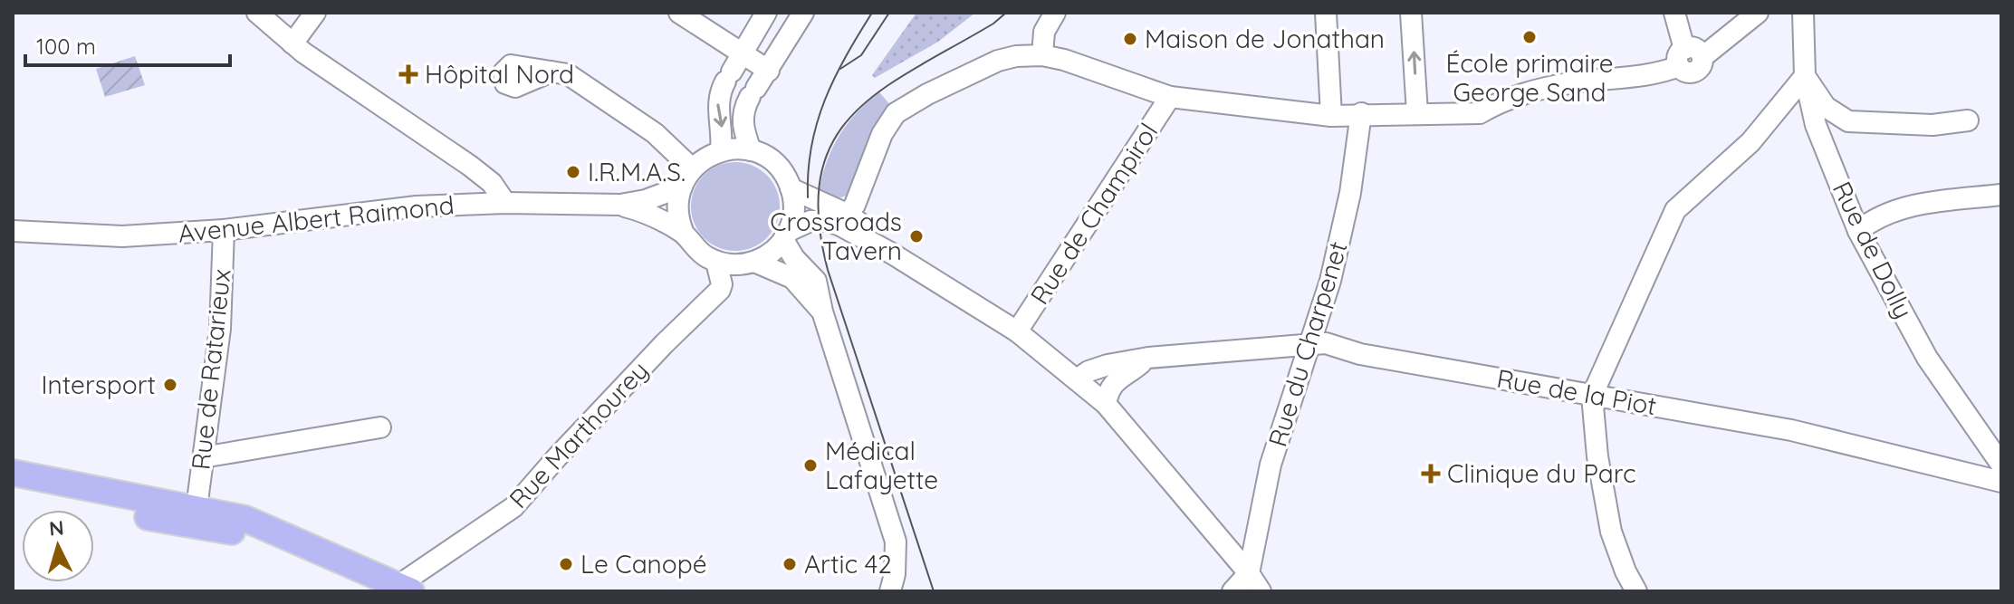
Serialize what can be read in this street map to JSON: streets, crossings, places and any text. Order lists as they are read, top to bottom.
{
  "streets": {
    "street": [
      "Rue de Champirol",
      "Avenue Albert Raimond",
      "Rue de Dolly",
      "Rue du Charpenet",
      "Rue de Ratarieux",
      "Rue de la Piot",
      "Rue Marthourey"
    ]
  },
  "crossings": [
    ["Avenue Albert Raimond", "Rue de Ratarieux"],
    ["Avenue Albert Raimond", "Rue Marthourey"],
    ["Rue du Charpenet", "Rue de la Piot"]
  ],
  "places": {
    "other": [
      "École primaire George Sand",
      "Maison de Jonathan",
      "I.R.M.A.S.",
      "Crossroads Tavern",
      "Intersport",
      "Médical Lafayette",
      "Le Canopé",
      "Artic 42"
    ],
    "health": ["Hôpital Nord", "Clinique du Parc"]
  },
  "scale_bar": "100 m",
  "north": "top"
}
